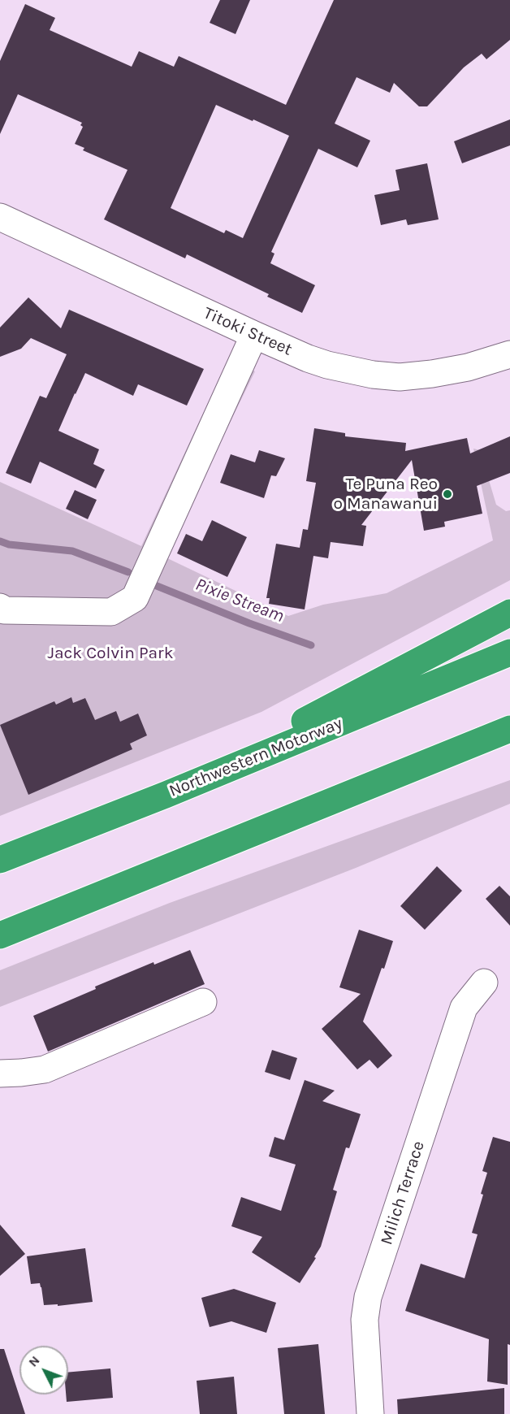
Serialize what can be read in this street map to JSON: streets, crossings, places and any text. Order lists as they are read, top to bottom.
{
  "streets": {
    "highway": ["Northwestern Motorway"],
    "street": ["Titoki Street", "Milich Terrace"]
  },
  "water": ["Pixie Stream"],
  "parks": ["Jack Colvin Park"],
  "places": ["Te Puna Reo o Manawanui"],
  "north": "top left"
}
